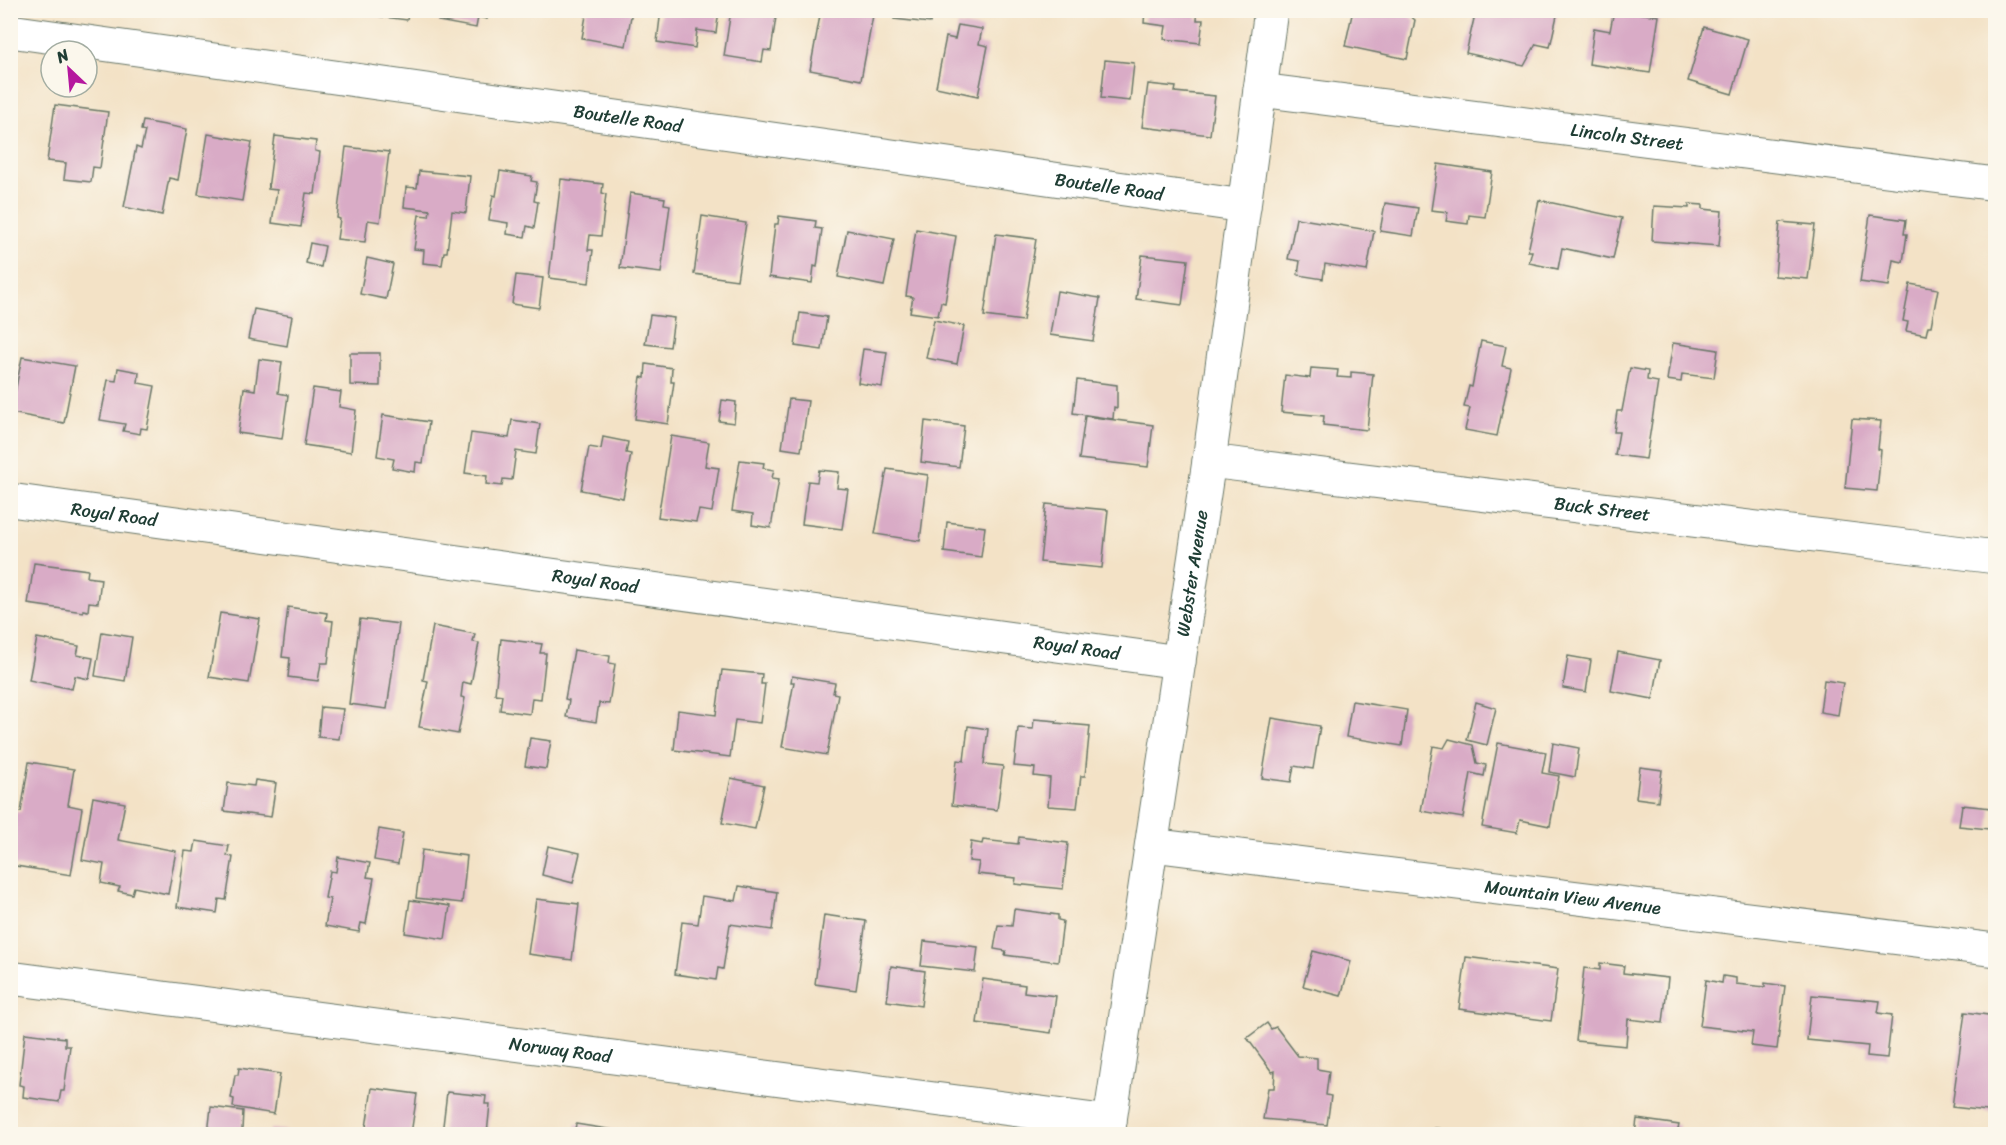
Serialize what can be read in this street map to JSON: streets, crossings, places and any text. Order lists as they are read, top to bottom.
{
  "streets": {
    "street": [
      "Boutelle Road",
      "Lincoln Street",
      "Buck Street",
      "Royal Road",
      "Webster Avenue",
      "Mountain View Avenue",
      "Norway Road"
    ]
  },
  "crossings": [
    ["Boutelle Road", "Webster Avenue"],
    ["Lincoln Street", "Webster Avenue"],
    ["Buck Street", "Webster Avenue"],
    ["Royal Road", "Webster Avenue"],
    ["Webster Avenue", "Mountain View Avenue"],
    ["Webster Avenue", "Norway Road"]
  ],
  "north": "top left"
}
